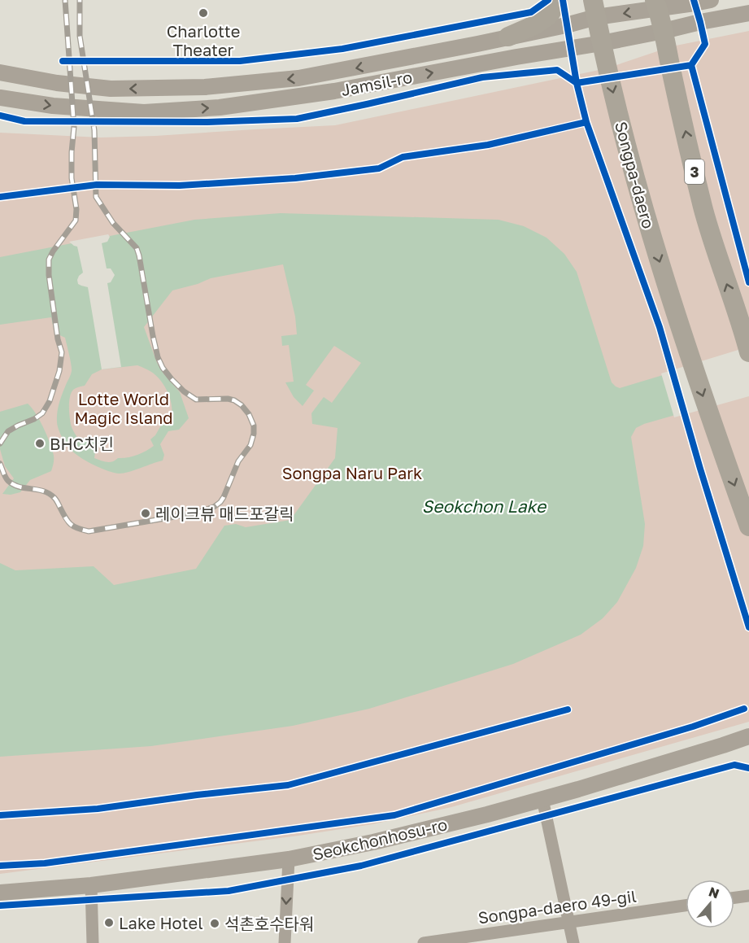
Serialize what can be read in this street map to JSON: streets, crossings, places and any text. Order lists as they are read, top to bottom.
{
  "streets": {
    "main road": ["3", "Songpa-daero"],
    "street": ["Jamsil-ro", "Seokchonhosu-ro", "Songpa-daero 49-gil"]
  },
  "crossings": [
    ["Jamsil-ro", "3"],
    ["Jamsil-ro", "Songpa-daero"]
  ],
  "water": ["Seokchon Lake"],
  "parks": ["Lotte World Magic Island", "Songpa Naru Park"],
  "places": [
    "Charlotte Theater",
    "BHC치킨",
    "레이크뷰 매드포갈릭",
    "Lake Hotel",
    "석촌호수타워"
  ],
  "north": "top"
}
